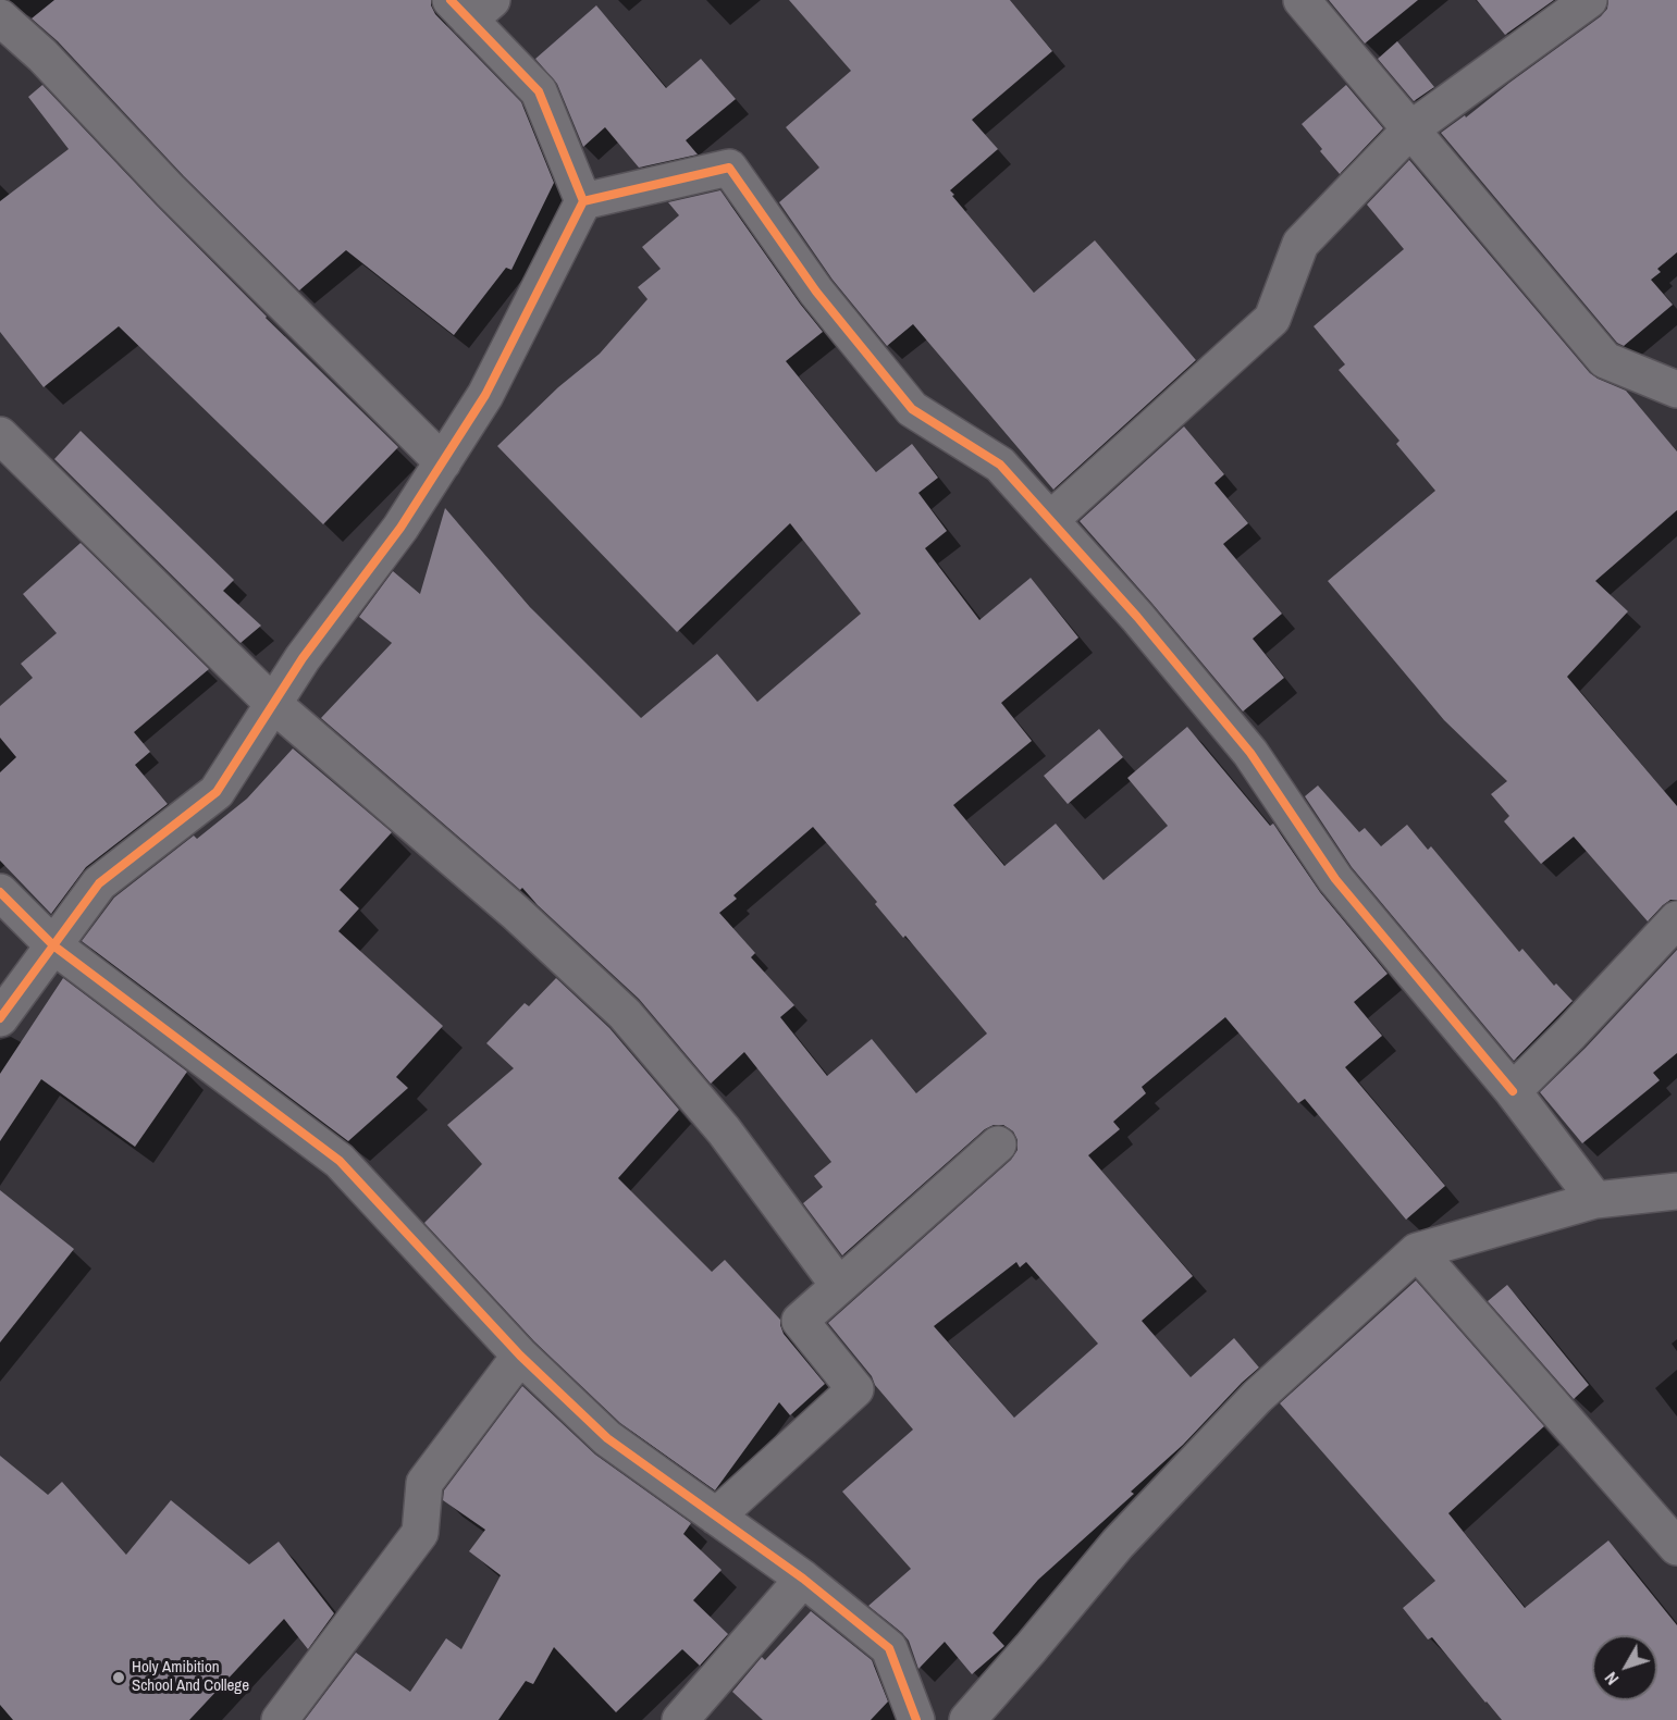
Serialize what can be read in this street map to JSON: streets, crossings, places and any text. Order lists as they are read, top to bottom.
{
  "places": ["Holy Amibition School And College"],
  "north": "bottom left"
}
